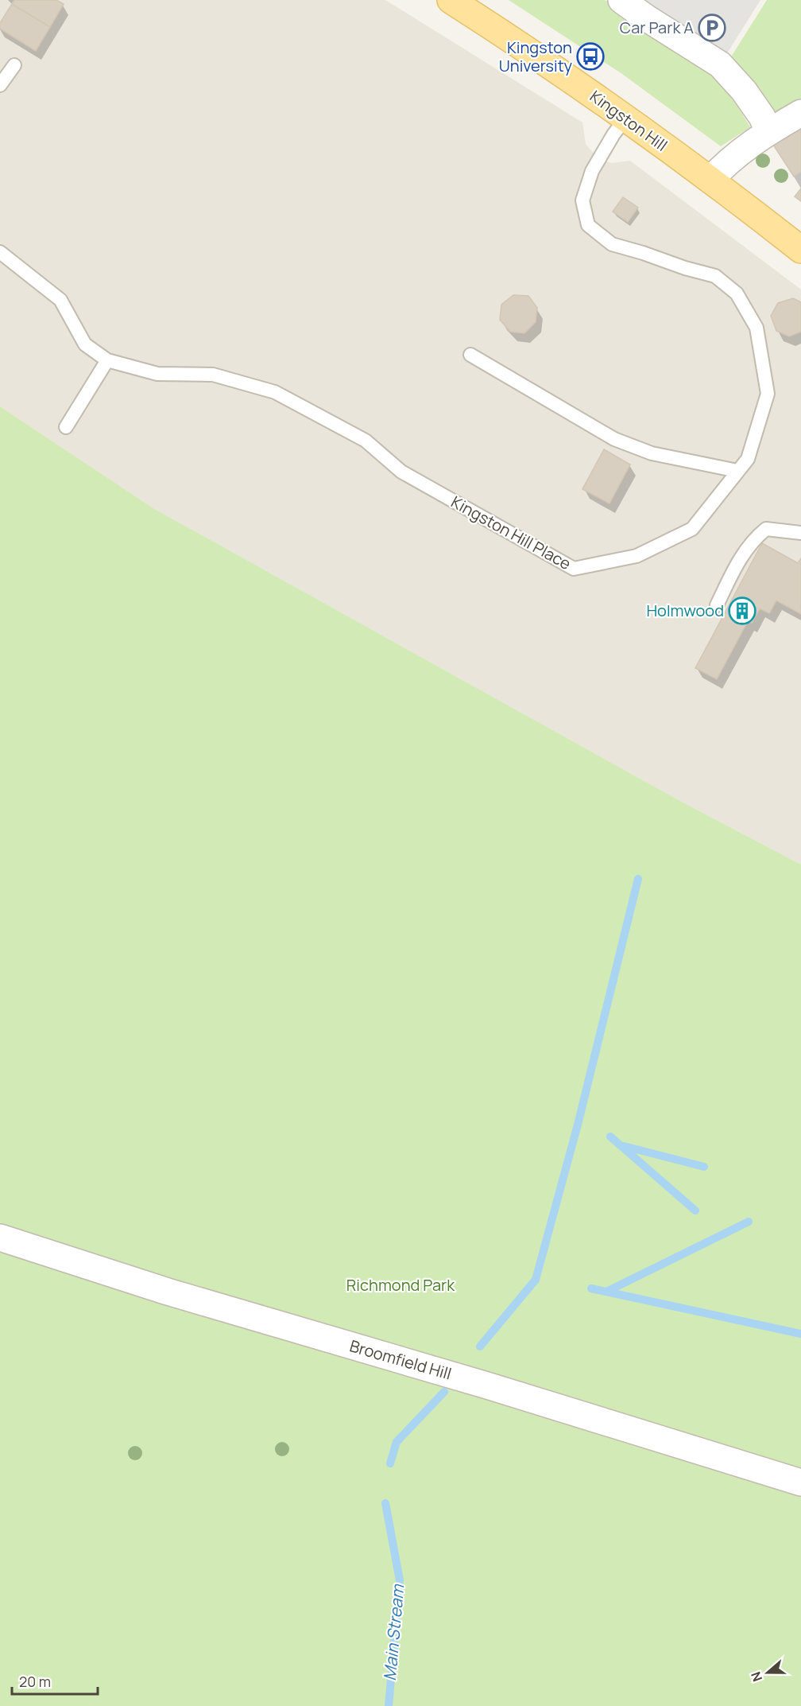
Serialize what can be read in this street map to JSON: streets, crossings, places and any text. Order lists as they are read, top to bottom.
{
  "streets": {
    "main road": ["Kingston Hill"],
    "street": ["Broomfield Hill"],
    "lane": ["Kingston Hill Place"]
  },
  "crossings": [
    ["Kingston Hill", "Kingston Hill Place"]
  ],
  "water": ["Main Stream"],
  "parks": ["Richmond Park"],
  "places": {
    "parking": ["Car Park A"],
    "bus stop": ["Kingston University"],
    "building": ["Holmwood"]
  },
  "scale_bar": "20 m",
  "north": "left"
}
